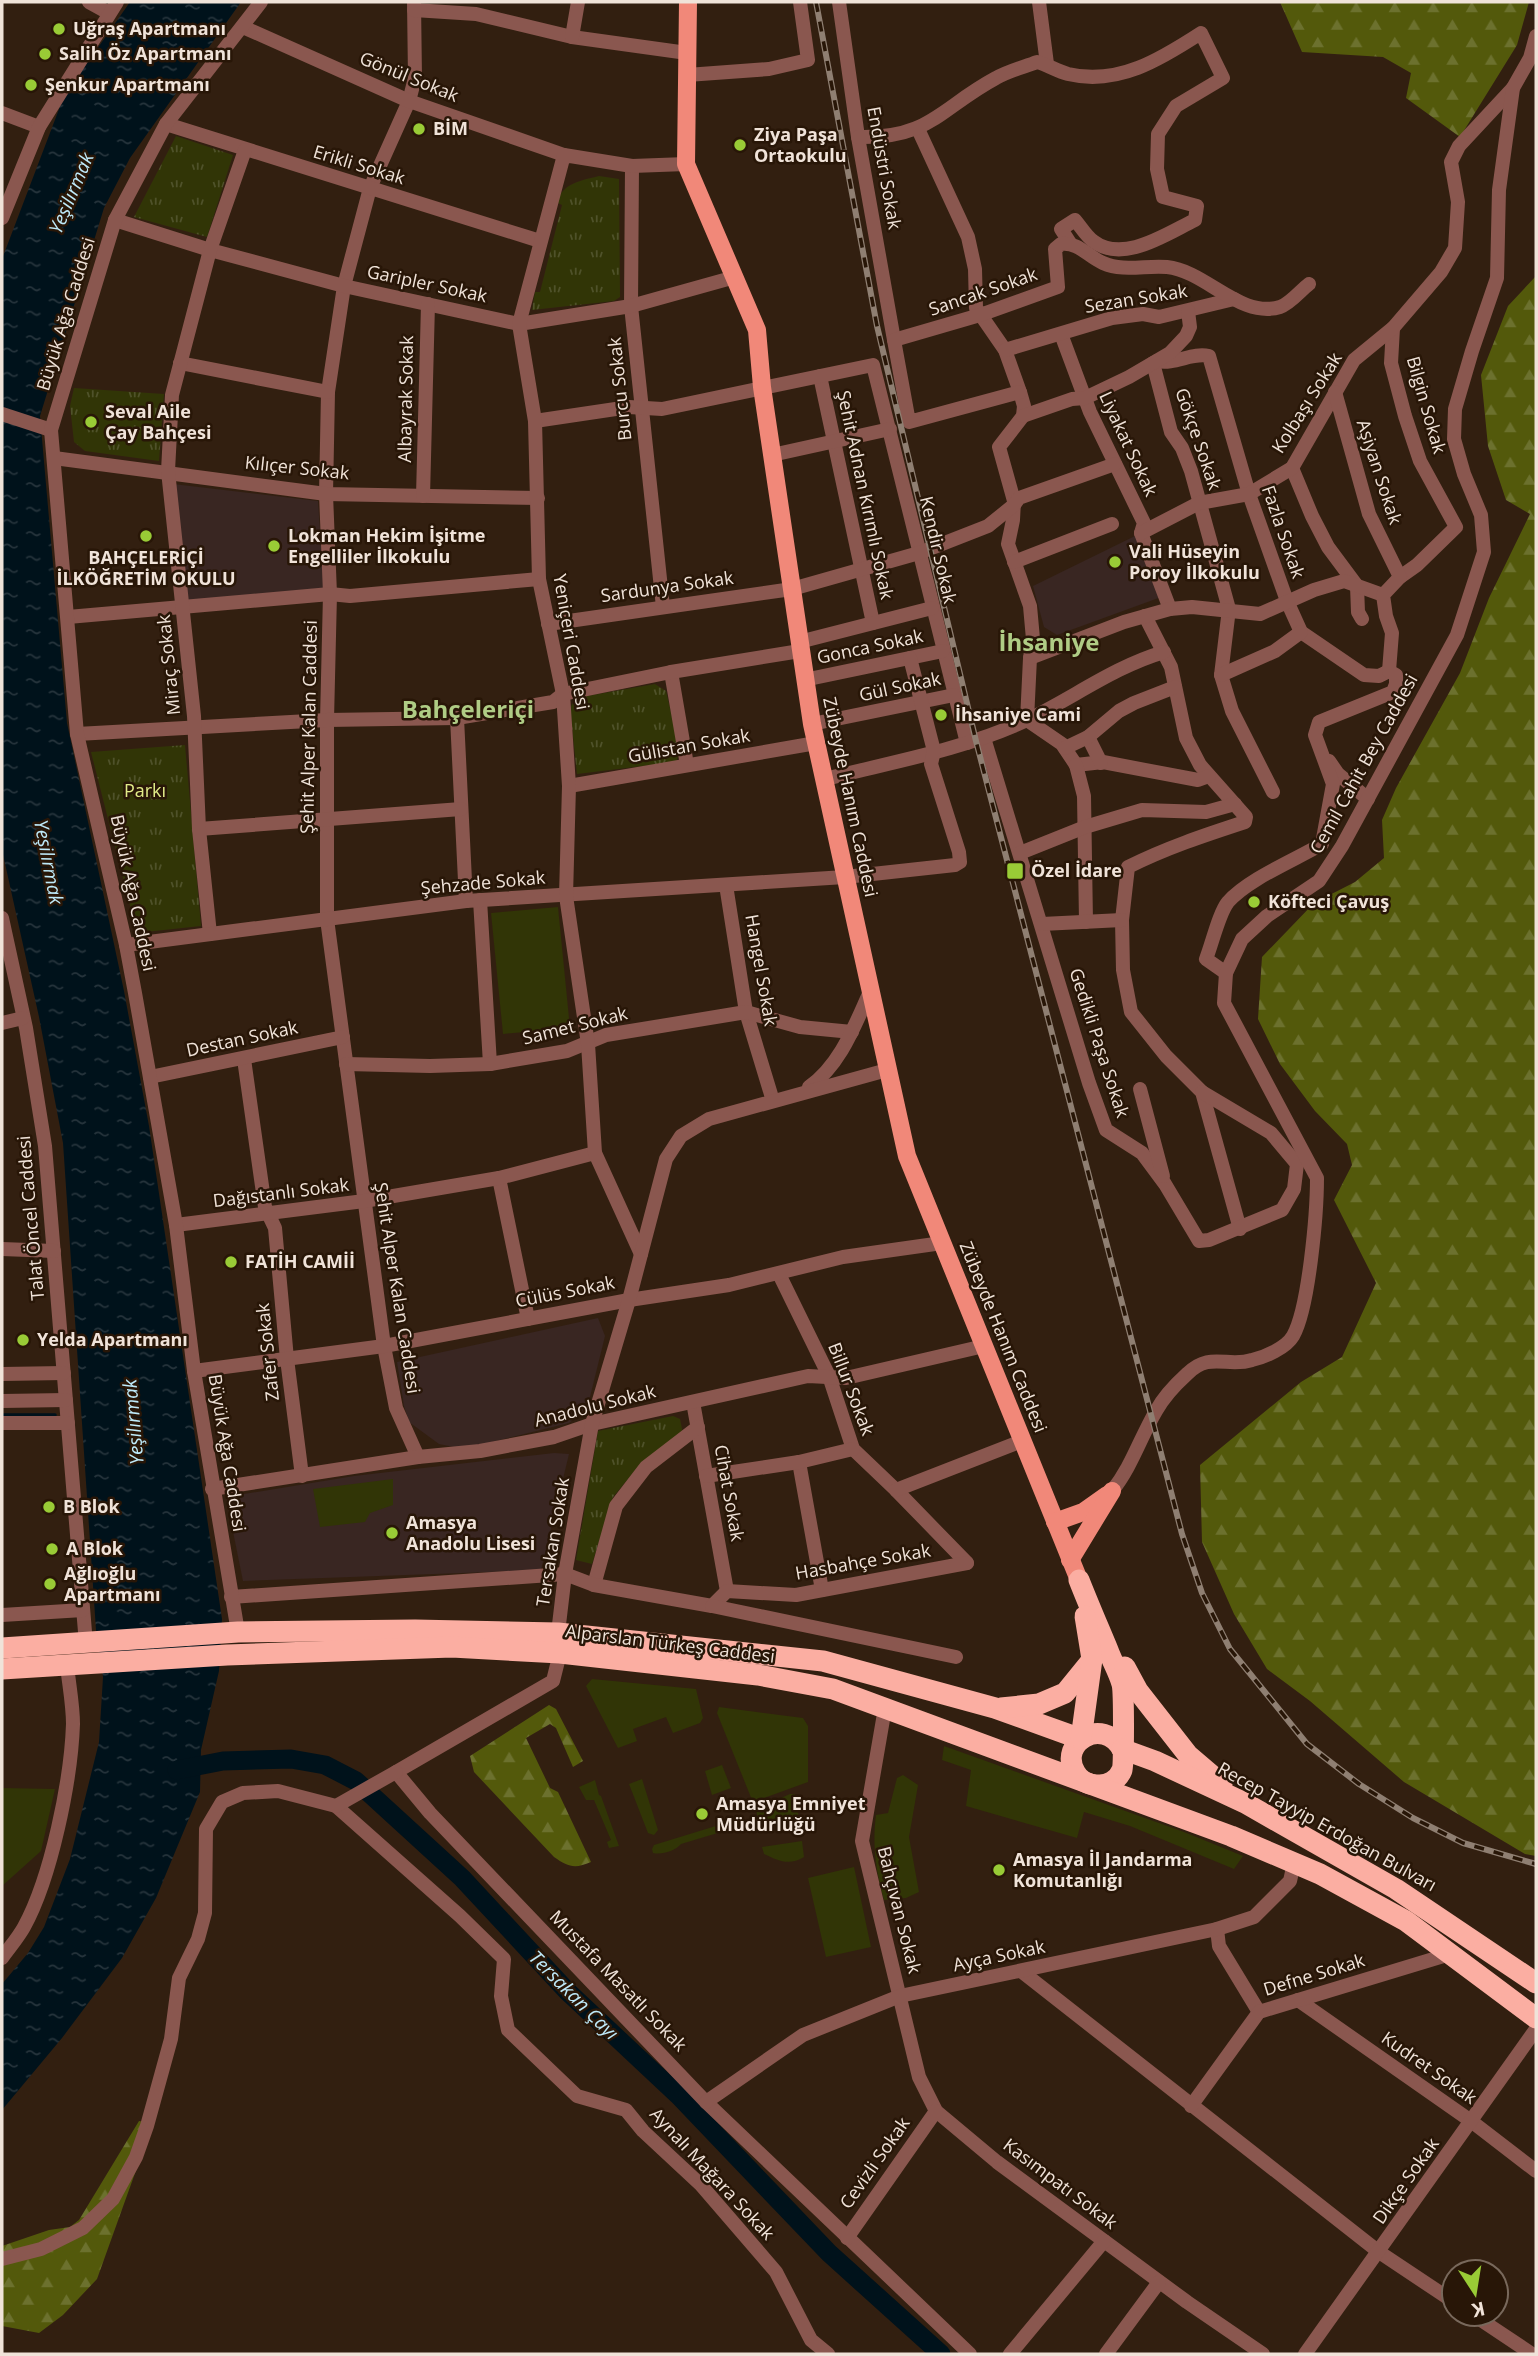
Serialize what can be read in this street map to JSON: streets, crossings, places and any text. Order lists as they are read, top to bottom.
{
  "streets": {
    "highway": ["Alparslan Türkeş Caddesi", "Recep Tayyip Erdoğan Bulvarı"],
    "main road": ["Zübeyde Hanım Caddesi"],
    "street": [
      "Gönül Sokak",
      "Erikli Sokak",
      "Endüstri Sokak",
      "Garipler Sokak",
      "Sancak Sokak",
      "Sezan Sokak",
      "Büyük Ağa Caddesi",
      "Burcu Sokak",
      "Albayrak Sokak",
      "Kolbaşı Sokak",
      "Bilgin Sokak",
      "Gökçe Sokak",
      "Liyakat Sokak",
      "Kılıçer Sokak",
      "Aşiyan Sokak",
      "Şehit Adnan Kırımlı Sokak",
      "Fazla Sokak",
      "Kendir Sokak",
      "Sardunya Sokak",
      "Yeniçeri Caddesi",
      "Gonca Sokak",
      "Miraç Sokak",
      "Gül Sokak",
      "Şehit Alper Kalan Caddesi",
      "Gülistan Sokak",
      "Cemil Cahit Bey Caddesi",
      "Şehzade Sokak",
      "Hangel Sokak",
      "Samet Sokak",
      "Destan Sokak",
      "Gedikli Paşa Sokak",
      "Dağıstanlı Sokak",
      "Talat Öncel Caddesi",
      "Cülüs Sokak",
      "Zafer Sokak",
      "Billur Sokak",
      "Anadolu Sokak",
      "Cihat Sokak",
      "Tersakan Sokak",
      "Hasbahçe Sokak",
      "Bahçıvan Sokak",
      "Ayça Sokak",
      "Defne Sokak",
      "Mustafa Masatlı Sokak",
      "Kudret Sokak",
      "Cevizli Sokak",
      "Aynalı Mağara Sokak",
      "Dikçe Sokak",
      "Kasımpatı Sokak"
    ]
  },
  "crossings": [
    ["Gönül Sokak", "Büyük Ağa Caddesi"],
    ["Gönül Sokak", "Yeniçeri Caddesi"],
    ["Gönül Sokak", "Şehit Alper Kalan Caddesi"],
    ["Erikli Sokak", "Büyük Ağa Caddesi"],
    ["Erikli Sokak", "Yeniçeri Caddesi"],
    ["Erikli Sokak", "Miraç Sokak"],
    ["Erikli Sokak", "Şehit Alper Kalan Caddesi"],
    ["Endüstri Sokak", "Sancak Sokak"],
    ["Garipler Sokak", "Büyük Ağa Caddesi"],
    ["Garipler Sokak", "Burcu Sokak"],
    ["Garipler Sokak", "Albayrak Sokak"],
    ["Garipler Sokak", "Yeniçeri Caddesi"],
    ["Garipler Sokak", "Miraç Sokak"],
    ["Garipler Sokak", "Şehit Alper Kalan Caddesi"],
    ["Garipler Sokak", "Zübeyde Hanım Caddesi"],
    ["Sezan Sokak", "Liyakat Sokak"],
    ["Büyük Ağa Caddesi", "Kılıçer Sokak"],
    ["Büyük Ağa Caddesi", "Şehzade Sokak"],
    ["Büyük Ağa Caddesi", "Destan Sokak"],
    ["Büyük Ağa Caddesi", "Dağıstanlı Sokak"],
    ["Büyük Ağa Caddesi", "Cülüs Sokak"],
    ["Büyük Ağa Caddesi", "Anadolu Sokak"],
    ["Büyük Ağa Caddesi", "Alparslan Türkeş Caddesi"],
    ["Burcu Sokak", "Sardunya Sokak"],
    ["Albayrak Sokak", "Kılıçer Sokak"],
    ["Kolbaşı Sokak", "Bilgin Sokak"],
    ["Kolbaşı Sokak", "Gökçe Sokak"],
    ["Kolbaşı Sokak", "Liyakat Sokak"],
    ["Kolbaşı Sokak", "Aşiyan Sokak"],
    ["Kolbaşı Sokak", "Fazla Sokak"],
    ["Kolbaşı Sokak", "Cemil Cahit Bey Caddesi"],
    ["Bilgin Sokak", "Aşiyan Sokak"],
    ["Gökçe Sokak", "Fazla Sokak"],
    ["Liyakat Sokak", "Sardunya Sokak"],
    ["Kılıçer Sokak", "Yeniçeri Caddesi"],
    ["Kılıçer Sokak", "Miraç Sokak"],
    ["Kılıçer Sokak", "Şehit Alper Kalan Caddesi"],
    ["Şehit Adnan Kırımlı Sokak", "Kendir Sokak"],
    ["Şehit Adnan Kırımlı Sokak", "Sardunya Sokak"],
    ["Kendir Sokak", "Sardunya Sokak"],
    ["Kendir Sokak", "Gonca Sokak"],
    ["Kendir Sokak", "Gül Sokak"],
    ["Sardunya Sokak", "Yeniçeri Caddesi"],
    ["Sardunya Sokak", "Zübeyde Hanım Caddesi"],
    ["Yeniçeri Caddesi", "Gülistan Sokak"],
    ["Yeniçeri Caddesi", "Şehzade Sokak"],
    ["Yeniçeri Caddesi", "Samet Sokak"],
    ["Yeniçeri Caddesi", "Dağıstanlı Sokak"],
    ["Yeniçeri Caddesi", "Tersakan Sokak"],
    ["Gonca Sokak", "Zübeyde Hanım Caddesi"],
    ["Miraç Sokak", "Şehzade Sokak"],
    ["Gül Sokak", "Zübeyde Hanım Caddesi"],
    ["Şehit Alper Kalan Caddesi", "Şehzade Sokak"],
    ["Şehit Alper Kalan Caddesi", "Samet Sokak"],
    ["Şehit Alper Kalan Caddesi", "Destan Sokak"],
    ["Şehit Alper Kalan Caddesi", "Dağıstanlı Sokak"],
    ["Şehit Alper Kalan Caddesi", "Cülüs Sokak"],
    ["Şehit Alper Kalan Caddesi", "Anadolu Sokak"],
    ["Gülistan Sokak", "Zübeyde Hanım Caddesi"],
    ["Zübeyde Hanım Caddesi", "Şehzade Sokak"],
    ["Zübeyde Hanım Caddesi", "Cülüs Sokak"],
    ["Zübeyde Hanım Caddesi", "Anadolu Sokak"],
    ["Zübeyde Hanım Caddesi", "Tersakan Sokak"],
    ["Şehzade Sokak", "Hangel Sokak"],
    ["Hangel Sokak", "Samet Sokak"],
    ["Hangel Sokak", "Tersakan Sokak"],
    ["Samet Sokak", "Tersakan Sokak"],
    ["Destan Sokak", "Zafer Sokak"],
    ["Dağıstanlı Sokak", "Zafer Sokak"],
    ["Talat Öncel Caddesi", "Alparslan Türkeş Caddesi"],
    ["Cülüs Sokak", "Zafer Sokak"],
    ["Cülüs Sokak", "Billur Sokak"],
    ["Cülüs Sokak", "Tersakan Sokak"],
    ["Zafer Sokak", "Anadolu Sokak"],
    ["Billur Sokak", "Anadolu Sokak"],
    ["Billur Sokak", "Hasbahçe Sokak"],
    ["Anadolu Sokak", "Cihat Sokak"],
    ["Anadolu Sokak", "Tersakan Sokak"],
    ["Cihat Sokak", "Hasbahçe Sokak"],
    ["Tersakan Sokak", "Alparslan Türkeş Caddesi"],
    ["Alparslan Türkeş Caddesi", "Recep Tayyip Erdoğan Bulvarı"],
    ["Alparslan Türkeş Caddesi", "Bahçıvan Sokak"],
    ["Bahçıvan Sokak", "Ayça Sokak"],
    ["Bahçıvan Sokak", "Kasımpatı Sokak"],
    ["Ayça Sokak", "Mustafa Masatlı Sokak"],
    ["Ayça Sokak", "Kasımpatı Sokak"],
    ["Defne Sokak", "Kudret Sokak"],
    ["Mustafa Masatlı Sokak", "Cevizli Sokak"],
    ["Kudret Sokak", "Dikçe Sokak"],
    ["Cevizli Sokak", "Kasımpatı Sokak"]
  ],
  "districts": ["İhsaniye", "Bahçeleriçi"],
  "water": ["Yeşilırmak", "Tersakan Çayı"],
  "parks": ["Parkı"],
  "places": {
    "other": [
      "Uğraş Apartmanı",
      "Salih Öz Apartmanı",
      "Şenkur Apartmanı",
      "BİM",
      "Ziya Paşa Ortaokulu",
      "Seval Aile Çay Bahçesi",
      "BAHÇELERİÇİ İLKÖĞRETİM OKULU",
      "Lokman Hekim İşitme Engelliler İlkokulu",
      "Vali Hüseyin Poroy İlkokulu",
      "İhsaniye Cami",
      "Köfteci Çavuş",
      "FATİH CAMİİ",
      "Yelda Apartmanı",
      "B Blok",
      "Amasya Anadolu Lisesi",
      "A Blok",
      "Ağlıoğlu Apartmanı",
      "Amasya Emniyet Müdürlüğü",
      "Amasya İl Jandarma Komutanlığı"
    ],
    "transit": ["Özel İdare"]
  },
  "north": "bottom"
}
